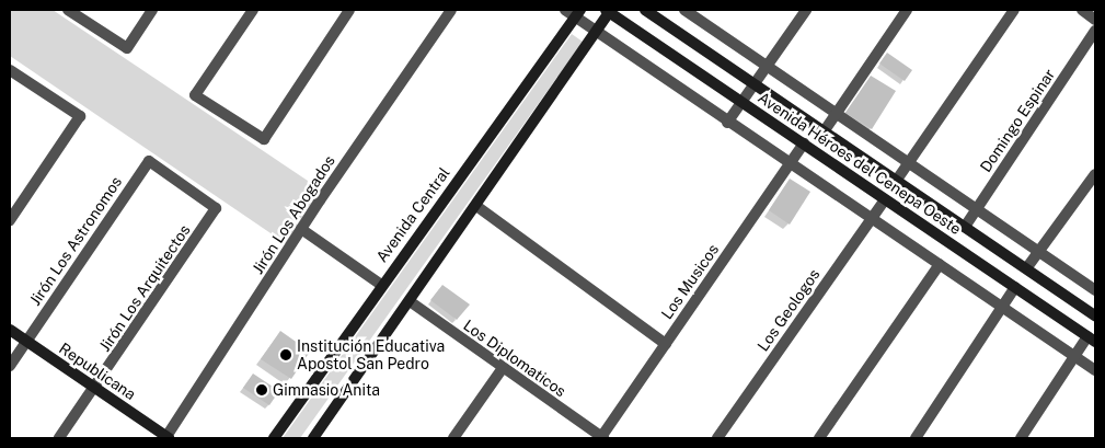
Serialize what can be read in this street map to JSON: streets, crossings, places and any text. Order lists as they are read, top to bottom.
{
  "streets": {
    "main road": ["Avenida Héroes del Cenepa Oeste", "Avenida Central", "Republicana"],
    "street": [
      "Domingo Espinar",
      "Jirón Los Abogados",
      "Jirón Los Astronomos",
      "Los Musicos",
      "Jirón Los Arquitectos",
      "Los Geologos",
      "Los Diplomaticos"
    ]
  },
  "crossings": [
    ["Domingo Espinar", "Avenida Héroes del Cenepa Oeste"],
    ["Avenida Héroes del Cenepa Oeste", "Los Musicos"],
    ["Avenida Héroes del Cenepa Oeste", "Los Geologos"],
    ["Jirón Los Abogados", "Republicana"],
    ["Jirón Los Astronomos", "Jirón Los Arquitectos"],
    ["Jirón Los Astronomos", "Republicana"],
    ["Los Musicos", "Los Diplomaticos"],
    ["Jirón Los Arquitectos", "Republicana"]
  ],
  "places": ["Institución Educativa Apostol San Pedro", "Gimnasio Anita"]
}
